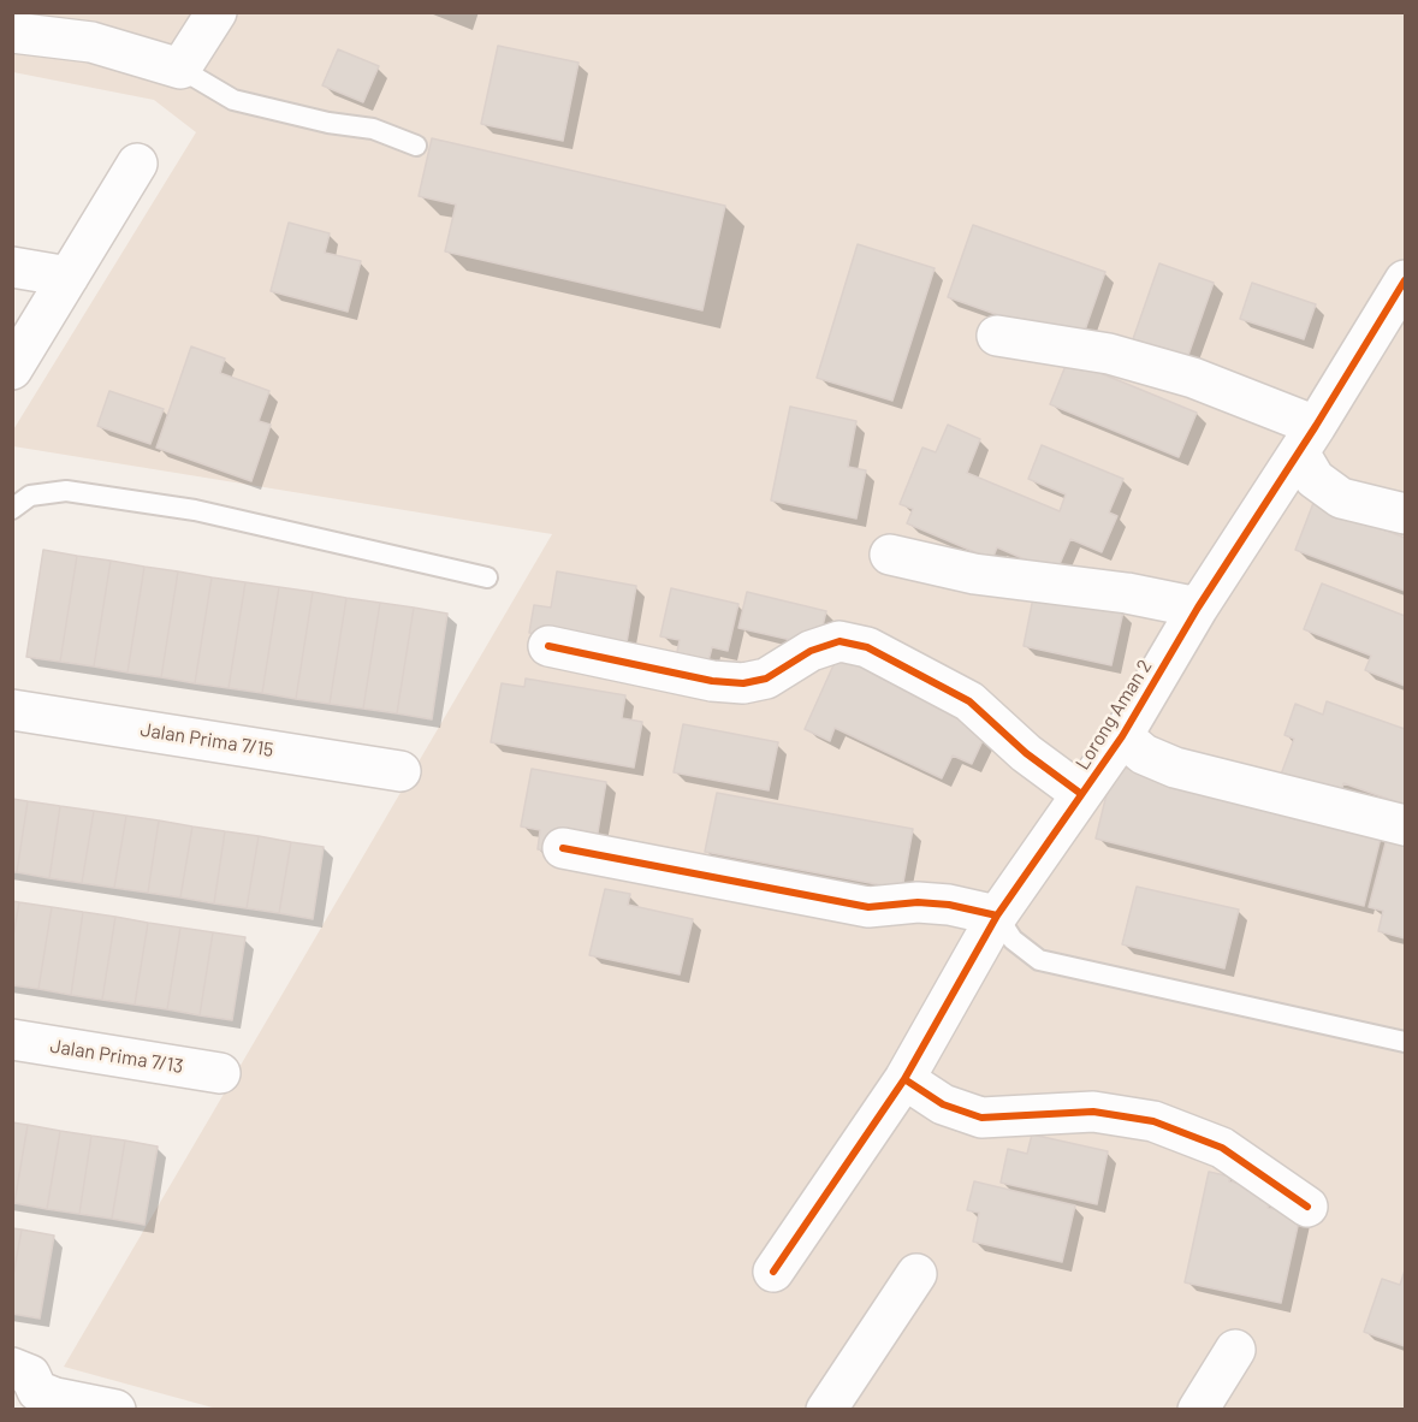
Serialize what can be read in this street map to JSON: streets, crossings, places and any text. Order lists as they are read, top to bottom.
{
  "streets": {
    "street": ["Lorong Aman 2", "Jalan Prima 7/15", "Jalan Prima 7/13"]
  }
}
